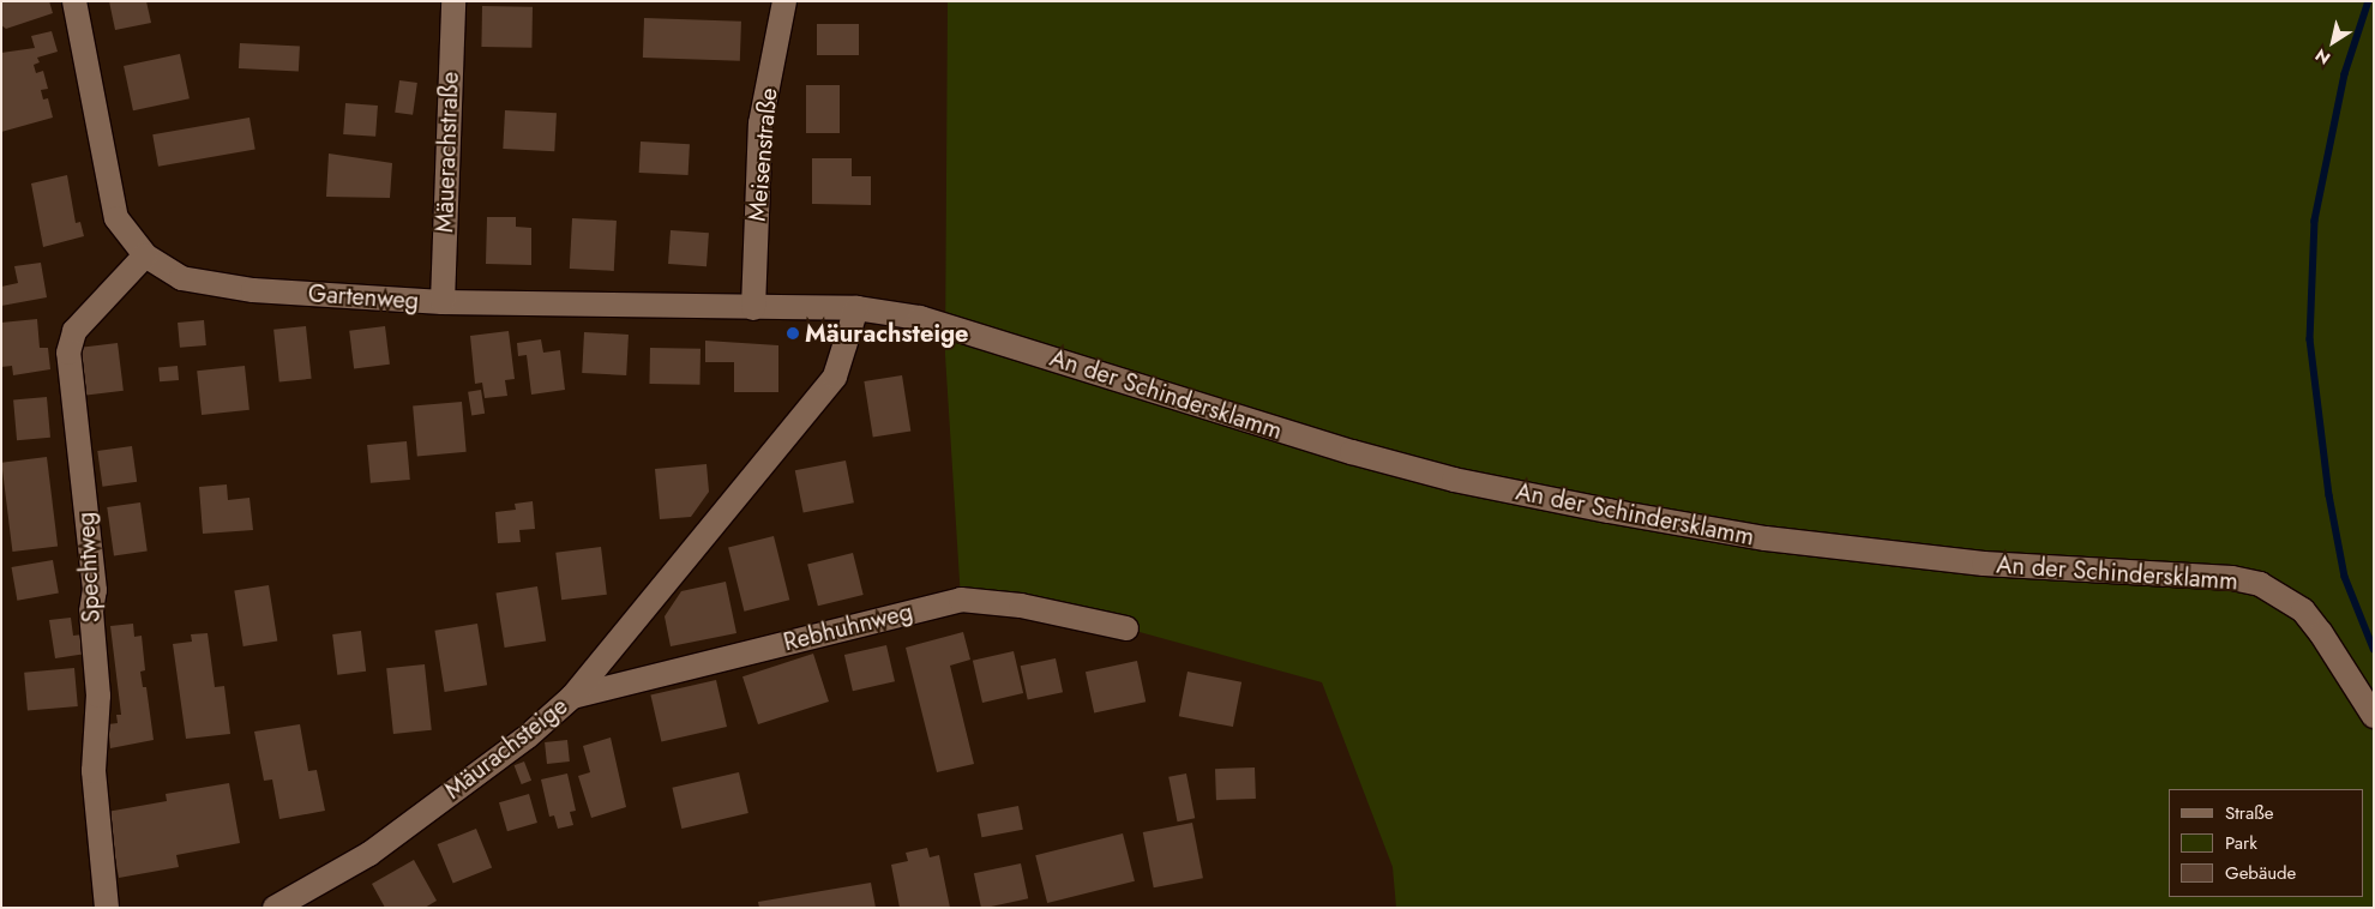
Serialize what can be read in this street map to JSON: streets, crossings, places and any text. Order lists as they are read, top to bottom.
{
  "streets": {
    "street": [
      "Mäuerachstraße",
      "Meisenstraße",
      "Gartenweg",
      "An der Schindersklamm",
      "Spechtweg",
      "Rebhuhnweg",
      "Mäurachsteige"
    ]
  },
  "crossings": [
    ["Mäuerachstraße", "Gartenweg"],
    ["Meisenstraße", "Gartenweg"],
    ["Gartenweg", "An der Schindersklamm"],
    ["Gartenweg", "Spechtweg"],
    ["Gartenweg", "Mäurachsteige"],
    ["An der Schindersklamm", "Mäurachsteige"],
    ["Rebhuhnweg", "Mäurachsteige"]
  ],
  "places": ["Mäurachsteige"],
  "legend": ["Straße", "Park", "Gebäude"],
  "north": "bottom left"
}
